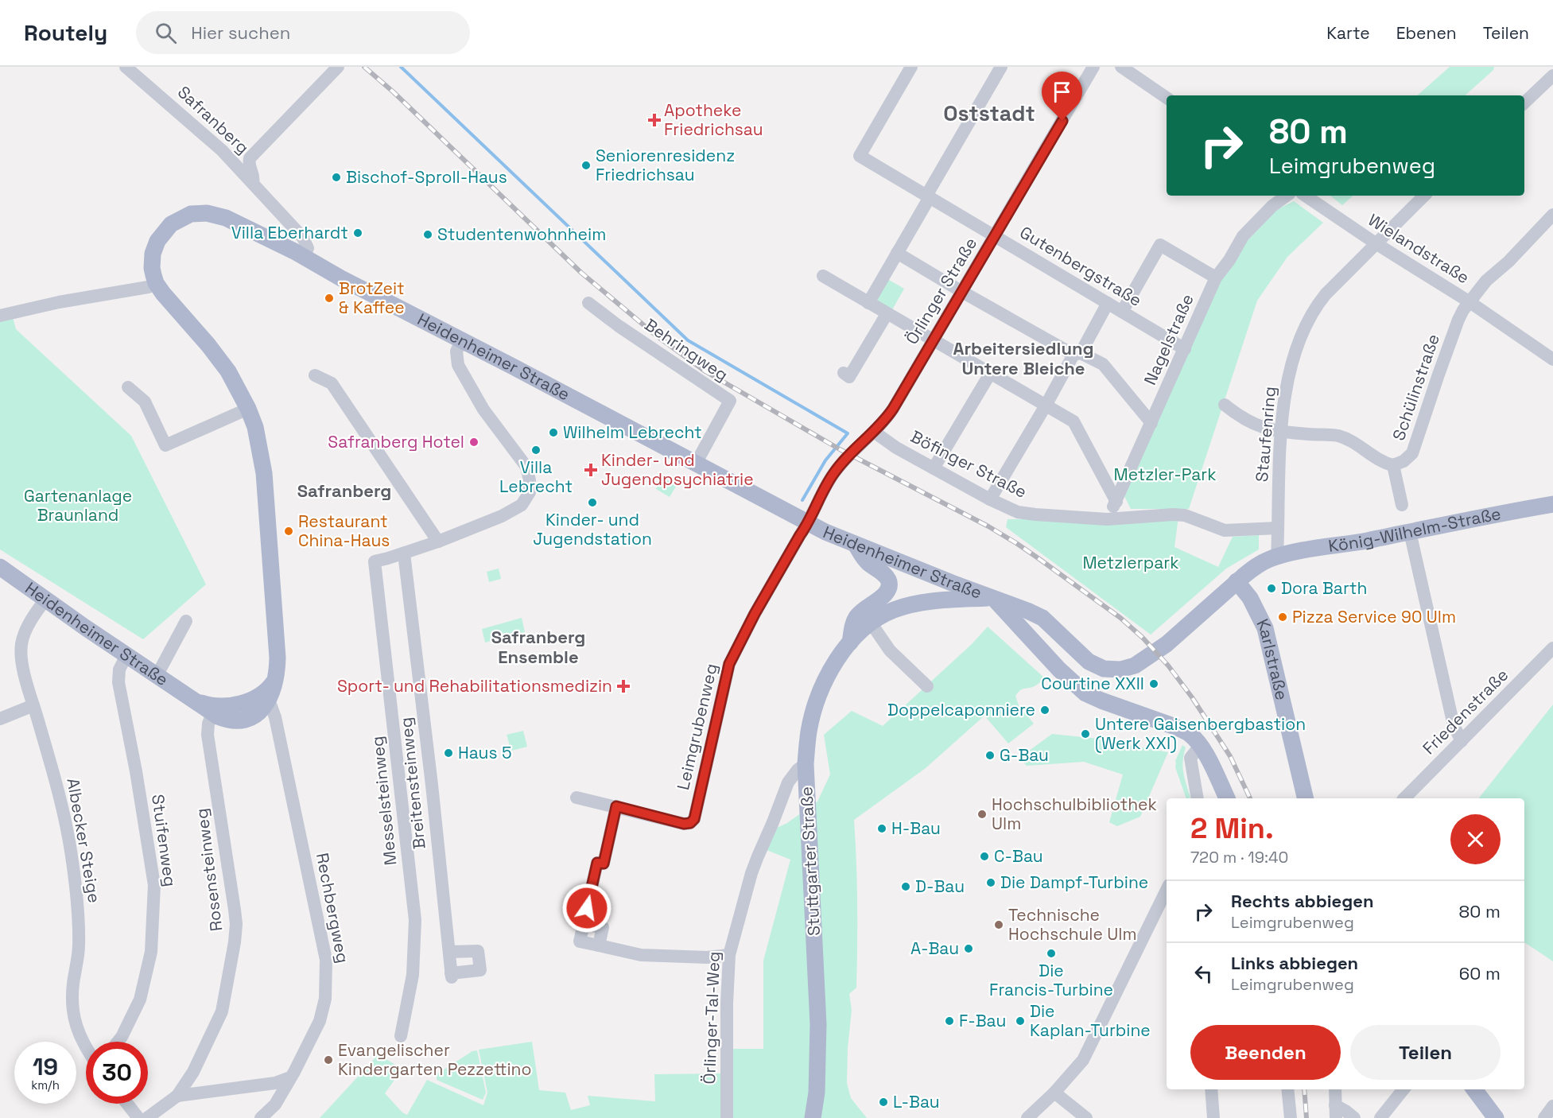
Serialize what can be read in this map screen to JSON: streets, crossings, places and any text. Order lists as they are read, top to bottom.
{
  "streets": {
    "main road": [
      "Heidenheimer Straße",
      "König-Wilhelm-Straße",
      "Karlstraße",
      "Stuttgarter Straße"
    ],
    "street": [
      "Safranberg",
      "Wielandstraße",
      "Gutenbergstraße",
      "Örlinger Straße",
      "Nagelstraße",
      "Behringweg",
      "Schülinstraße",
      "Staufenring",
      "Böfinger Straße",
      "Friedenstraße",
      "Leimgrubenweg",
      "Breitensteinweg",
      "Messelsteinweg",
      "Albecker Steige",
      "Stuifenweg",
      "Rosensteinweg",
      "Rechbergweg",
      "Örlinger-Tal-Weg"
    ]
  },
  "crossings": [
    ["Safranberg", "Heidenheimer Straße"],
    ["Wielandstraße", "Schülinstraße"],
    ["Wielandstraße", "Staufenring"],
    ["Gutenbergstraße", "Örlinger Straße"],
    ["Gutenbergstraße", "Nagelstraße"],
    ["Örlinger Straße", "Heidenheimer Straße"],
    ["Örlinger Straße", "Böfinger Straße"],
    ["Örlinger Straße", "Leimgrubenweg"],
    ["Nagelstraße", "Böfinger Straße"],
    ["Behringweg", "Heidenheimer Straße"],
    ["Heidenheimer Straße", "König-Wilhelm-Straße"],
    ["Heidenheimer Straße", "Karlstraße"],
    ["Heidenheimer Straße", "Leimgrubenweg"],
    ["Heidenheimer Straße", "Albecker Steige"],
    ["Heidenheimer Straße", "Stuifenweg"],
    ["Heidenheimer Straße", "Stuttgarter Straße"],
    ["Heidenheimer Straße", "Rosensteinweg"],
    ["Heidenheimer Straße", "Rechbergweg"],
    ["Staufenring", "Böfinger Straße"],
    ["Staufenring", "König-Wilhelm-Straße"],
    ["König-Wilhelm-Straße", "Karlstraße"],
    ["Breitensteinweg", "Messelsteinweg"],
    ["Stuttgarter Straße", "Örlinger-Tal-Weg"]
  ],
  "districts": [
    "Oststadt",
    "Arbeitersiedlung Untere Bleiche",
    "Safranberg",
    "Safranberg Ensemble"
  ],
  "parks": ["Metzler-Park", "Gartenanlage Braunland", "Metzlerpark"],
  "places": {
    "health": ["Apotheke Friedrichsau", "Kinder- und Jugendpsychiatrie", "Sport- und Rehabilitationsmedizin"],
    "other": [
      "Seniorenresidenz Friedrichsau",
      "Bischof-Sproll-Haus",
      "Villa Eberhardt",
      "Studentenwohnheim",
      "BrotZeit & Kaffee",
      "Wilhelm Lebrecht",
      "Safranberg Hotel",
      "Villa Lebrecht",
      "Kinder- und Jugendstation",
      "Restaurant China-Haus",
      "Dora Barth",
      "Pizza Service 90 Ulm",
      "Courtine XXII",
      "Doppelcaponniere",
      "Untere Gaisenbergbastion (Werk XXI)",
      "Haus 5",
      "G-Bau",
      "Hochschulbibliothek Ulm",
      "H-Bau",
      "C-Bau",
      "Die Dampf-Turbine",
      "D-Bau",
      "Technische Hochschule Ulm",
      "A-Bau",
      "Die Francis-Turbine",
      "F-Bau",
      "Die Kaplan-Turbine",
      "Evangelischer Kindergarten Pezzettino",
      "L-Bau"
    ]
  },
  "page": {
    "header": "Routely",
    "search": "Hier suchen",
    "nav": ["Karte", "Ebenen", "Teilen"],
    "turn": ["80 m", "Leimgrubenweg"],
    "heading": ["2 Min.", "720 m · 19:40"],
    "list": [
      {
        "name": "Rechts abbiegen",
        "note": "Leimgrubenweg",
        "value": "80 m"
      },
      {
        "name": "Links abbiegen",
        "note": "Leimgrubenweg",
        "value": "60 m"
      }
    ],
    "buttons": ["Beenden", "Teilen"],
    "speed": "19 km/h",
    "limit": "30"
  }
}
